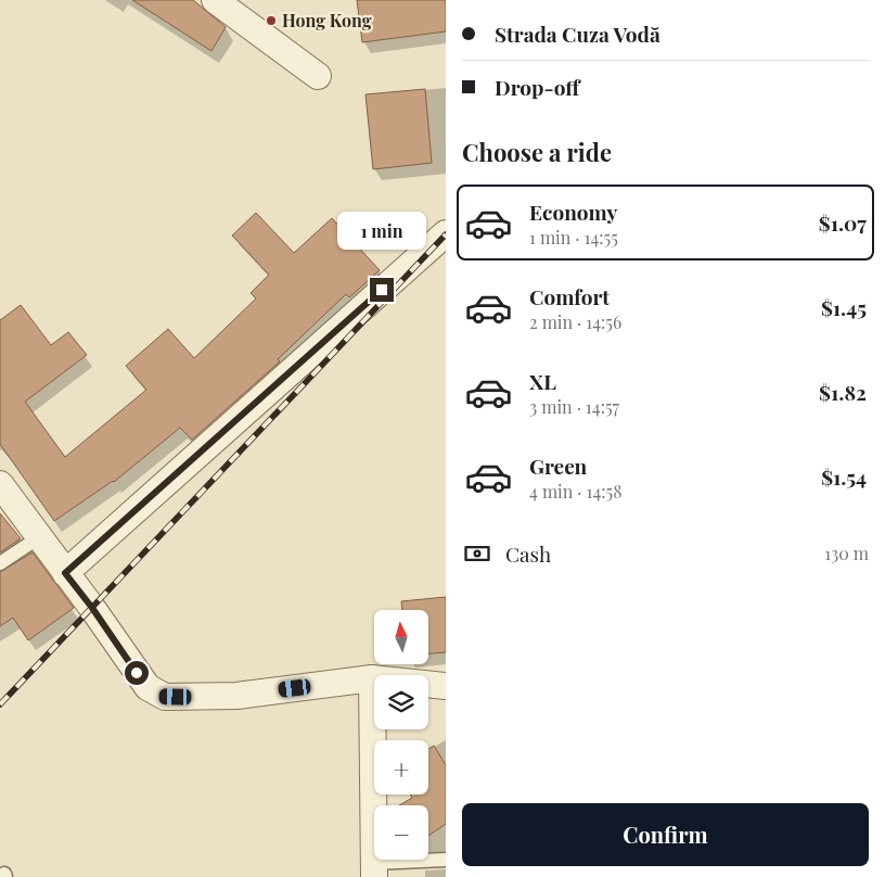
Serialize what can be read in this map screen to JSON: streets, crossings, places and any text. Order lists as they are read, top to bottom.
{
  "places": ["Hong Kong"],
  "north": "top",
  "page": {
    "banner": ["Strada Cuza Vodă", "Drop-off"],
    "heading": "Choose a ride",
    "list": [
      {
        "name": "Economy",
        "note": "1 min · 14:55",
        "value": "$1.07"
      },
      {
        "name": "Comfort",
        "note": "2 min · 14:56",
        "value": "$1.45"
      },
      {
        "name": "XL",
        "note": "3 min · 14:57",
        "value": "$1.82"
      },
      {
        "name": "Green",
        "note": "4 min · 14:58",
        "value": "$1.54"
      }
    ],
    "bubble": "1 min",
    "pay": ["Cash", "130 m"],
    "map_buttons": ["+", "−"],
    "buttons": "Confirm"
  }
}
